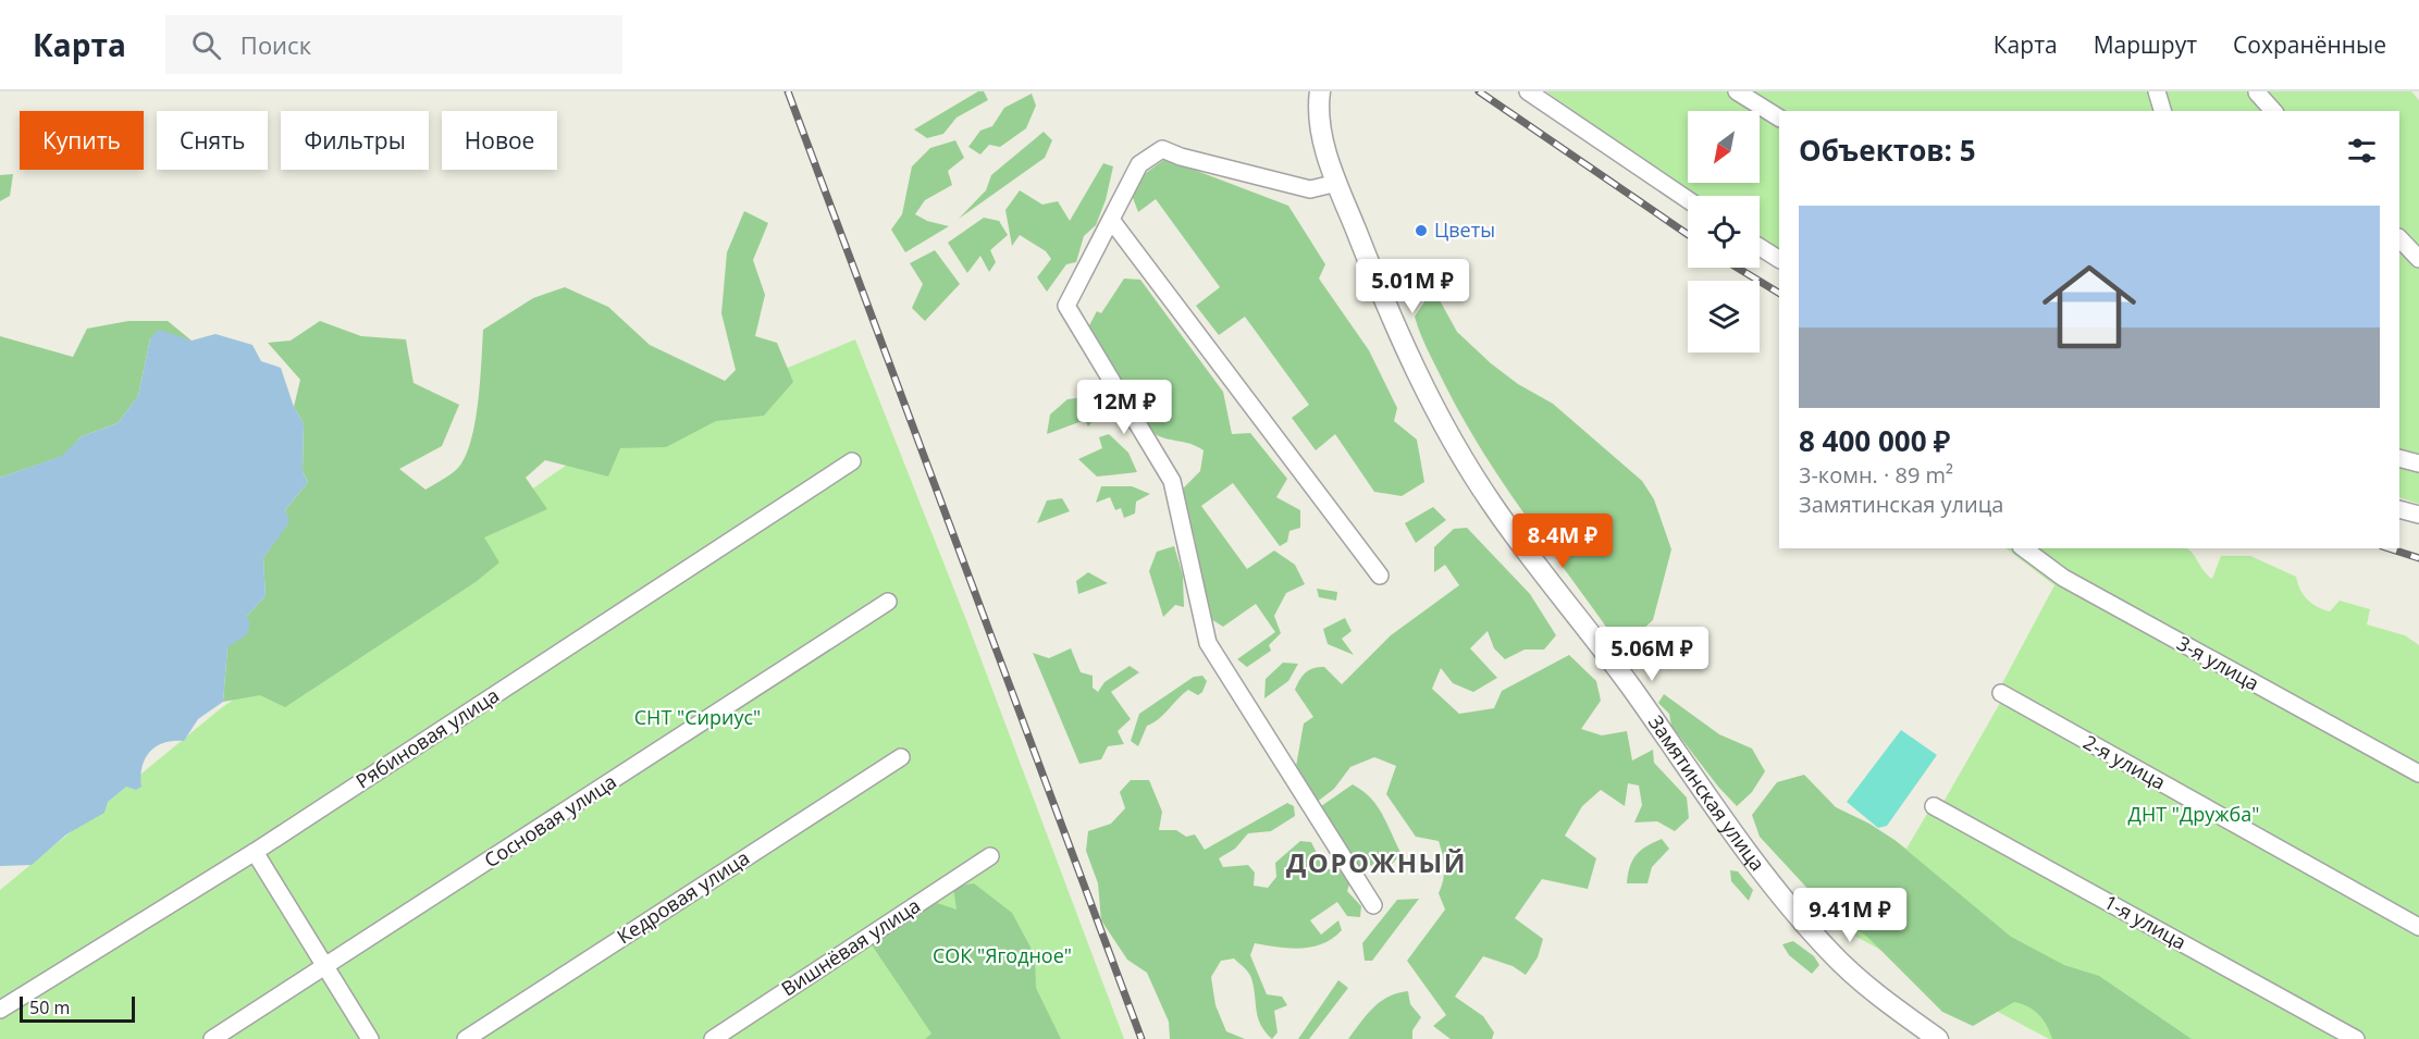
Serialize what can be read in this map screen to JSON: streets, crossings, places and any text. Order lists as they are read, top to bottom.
{
  "streets": {
    "street": [
      "3-я улица",
      "Рябиновая улица",
      "2-я улица",
      "Замятинская улица",
      "Сосновая улица",
      "Кедровая улица",
      "1-я улица",
      "Вишнёвая улица"
    ]
  },
  "districts": ["ДОРОЖНЫЙ"],
  "parks": ["СНТ \"Сириус\"", "ДНТ \"Дружба\"", "СОК \"Ягодное\""],
  "places": ["Цветы"],
  "scale_bar": "50 m",
  "north": "bottom left",
  "page": {
    "header": "Карта",
    "search": "Поиск",
    "nav": ["Карта", "Маршрут", "Сохранённые"],
    "chip": [
      "Купить",
      "Снять",
      "Фильтры",
      "Новое"
    ],
    "heading": "Объектов: 5",
    "list": [
      {
        "name": "8 400 000 ₽",
        "note": "3-комн. · 89 m² · Замятинская улица"
      }
    ],
    "price": [
      "5.01M ₽",
      "12M ₽",
      "8.4M ₽",
      "5.06M ₽",
      "9.41M ₽"
    ],
    "scale": "50 m"
  }
}
